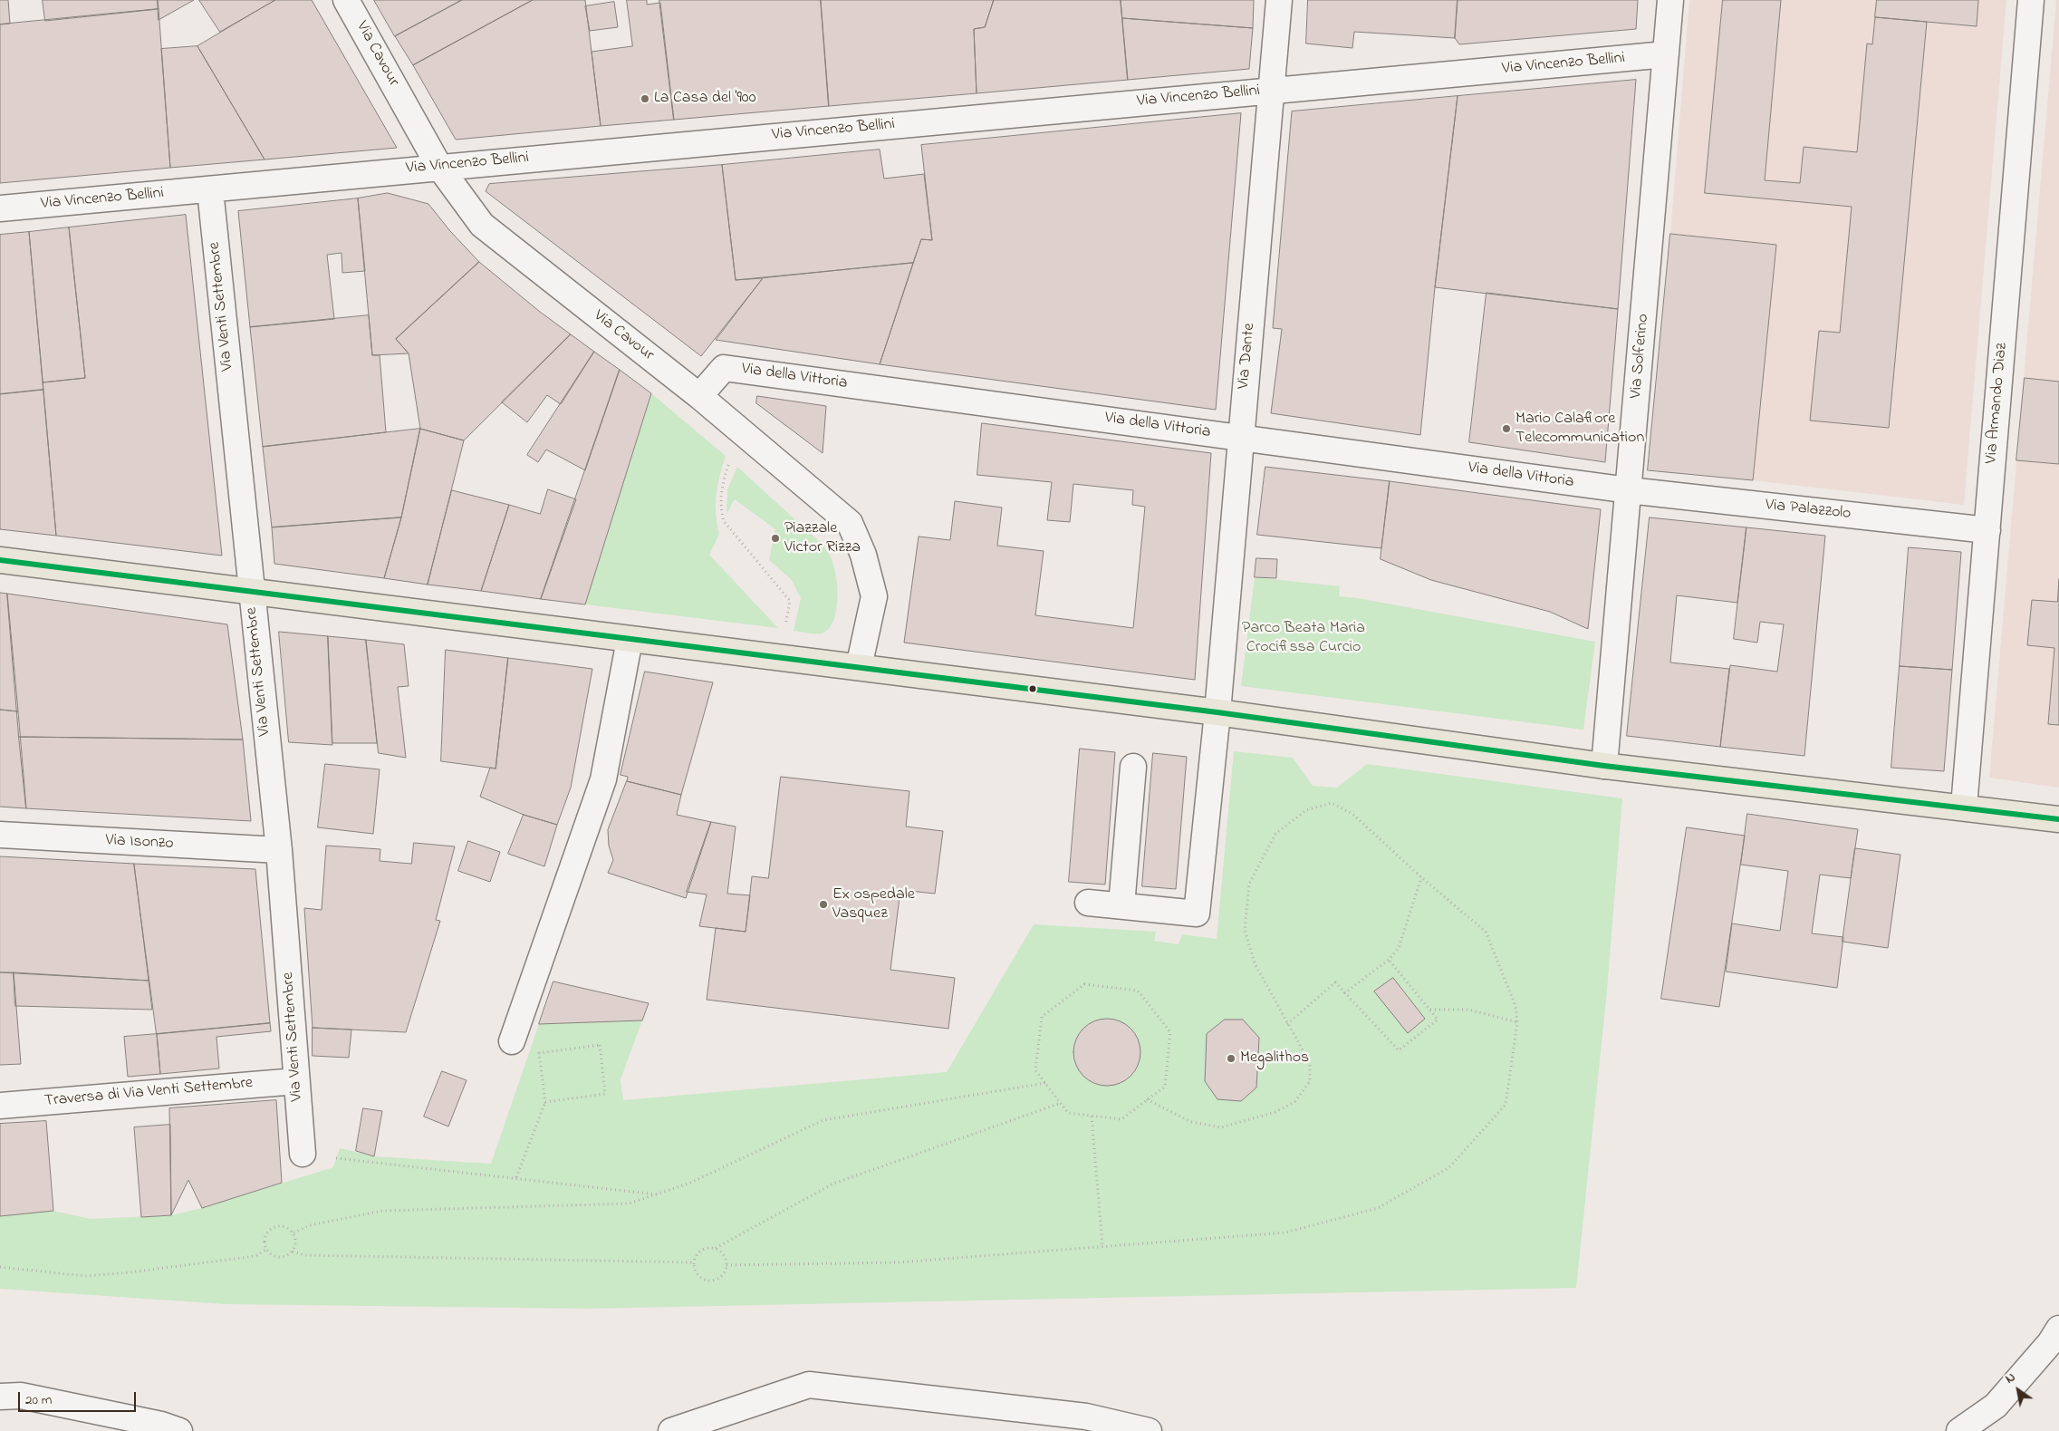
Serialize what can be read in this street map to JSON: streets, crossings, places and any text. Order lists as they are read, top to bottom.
{
  "streets": {
    "street": [
      "Via Cavour",
      "Via Vincenzo Bellini",
      "Via Venti Settembre",
      "Via Dante",
      "Via Solferino",
      "Via della Vittoria",
      "Via Armando Diaz",
      "Via Palazzolo",
      "Via Isonzo",
      "Traversa di Via Venti Settembre"
    ]
  },
  "crossings": [
    ["Via Cavour", "Via Vincenzo Bellini"],
    ["Via Cavour", "Via della Vittoria"],
    ["Via Vincenzo Bellini", "Via Venti Settembre"],
    ["Via Vincenzo Bellini", "Via Dante"],
    ["Via Vincenzo Bellini", "Via Solferino"],
    ["Via Venti Settembre", "Via Isonzo"],
    ["Via Venti Settembre", "Traversa di Via Venti Settembre"],
    ["Via Dante", "Via della Vittoria"],
    ["Via Solferino", "Via della Vittoria"],
    ["Via Solferino", "Via Palazzolo"],
    ["Via della Vittoria", "Via Palazzolo"],
    ["Via Armando Diaz", "Via Palazzolo"]
  ],
  "parks": ["Parco Beata Maria Crocifissa Curcio"],
  "places": [
    "La Casa del '900",
    "Mario Calafiore Telecommunication",
    "Piazzale Victor Rizza",
    "Ex ospedale Vasquez",
    "Megalithos"
  ],
  "scale_bar": "20 m",
  "north": "top left"
}
